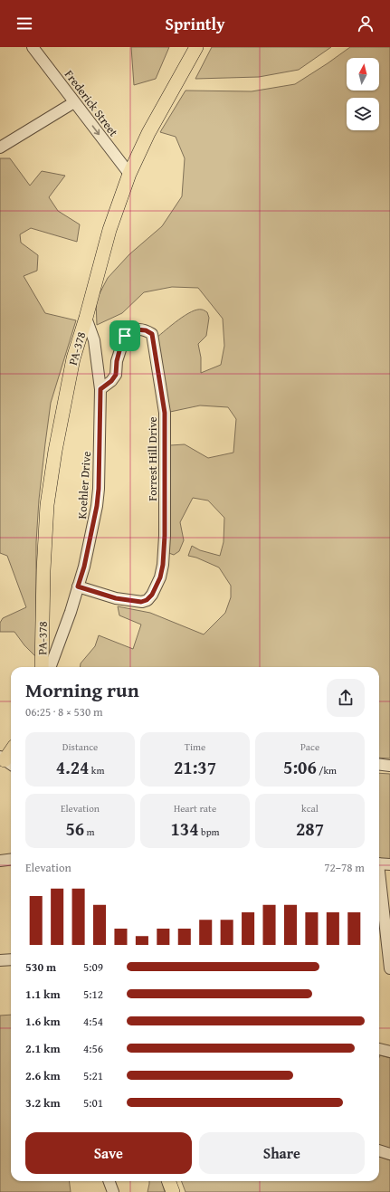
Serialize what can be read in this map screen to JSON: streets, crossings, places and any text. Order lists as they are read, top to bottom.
{
  "streets": {
    "main road": ["PA-378"],
    "street": ["Frederick Street", "Forrest Hill Drive", "Koehler Drive"]
  },
  "crossings": [
    ["Frederick Street", "PA-378"],
    ["PA-378", "Koehler Drive"],
    ["Forrest Hill Drive", "Koehler Drive"]
  ],
  "one_way": ["Frederick Street"],
  "north": "top",
  "page": {
    "header": "Sprintly",
    "heading": ["Morning run", "06:25 · 8 × 530 m"],
    "stats": [
      ["Distance", "4.24 km"],
      ["Time", "21:37"],
      ["Pace", "5:06 /km"],
      ["Elevation", "56 m"],
      ["Heart rate", "134 bpm"],
      ["kcal", "287"]
    ],
    "chart": ["Elevation", "72–78 m"],
    "list": [
      {
        "name": "530 m",
        "note": "5:09"
      },
      {
        "name": "1.1 km",
        "note": "5:12"
      },
      {
        "name": "1.6 km",
        "note": "4:54"
      },
      {
        "name": "2.1 km",
        "note": "4:56"
      },
      {
        "name": "2.6 km",
        "note": "5:21"
      },
      {
        "name": "3.2 km",
        "note": "5:01"
      }
    ],
    "buttons": ["Save", "Share"]
  }
}
